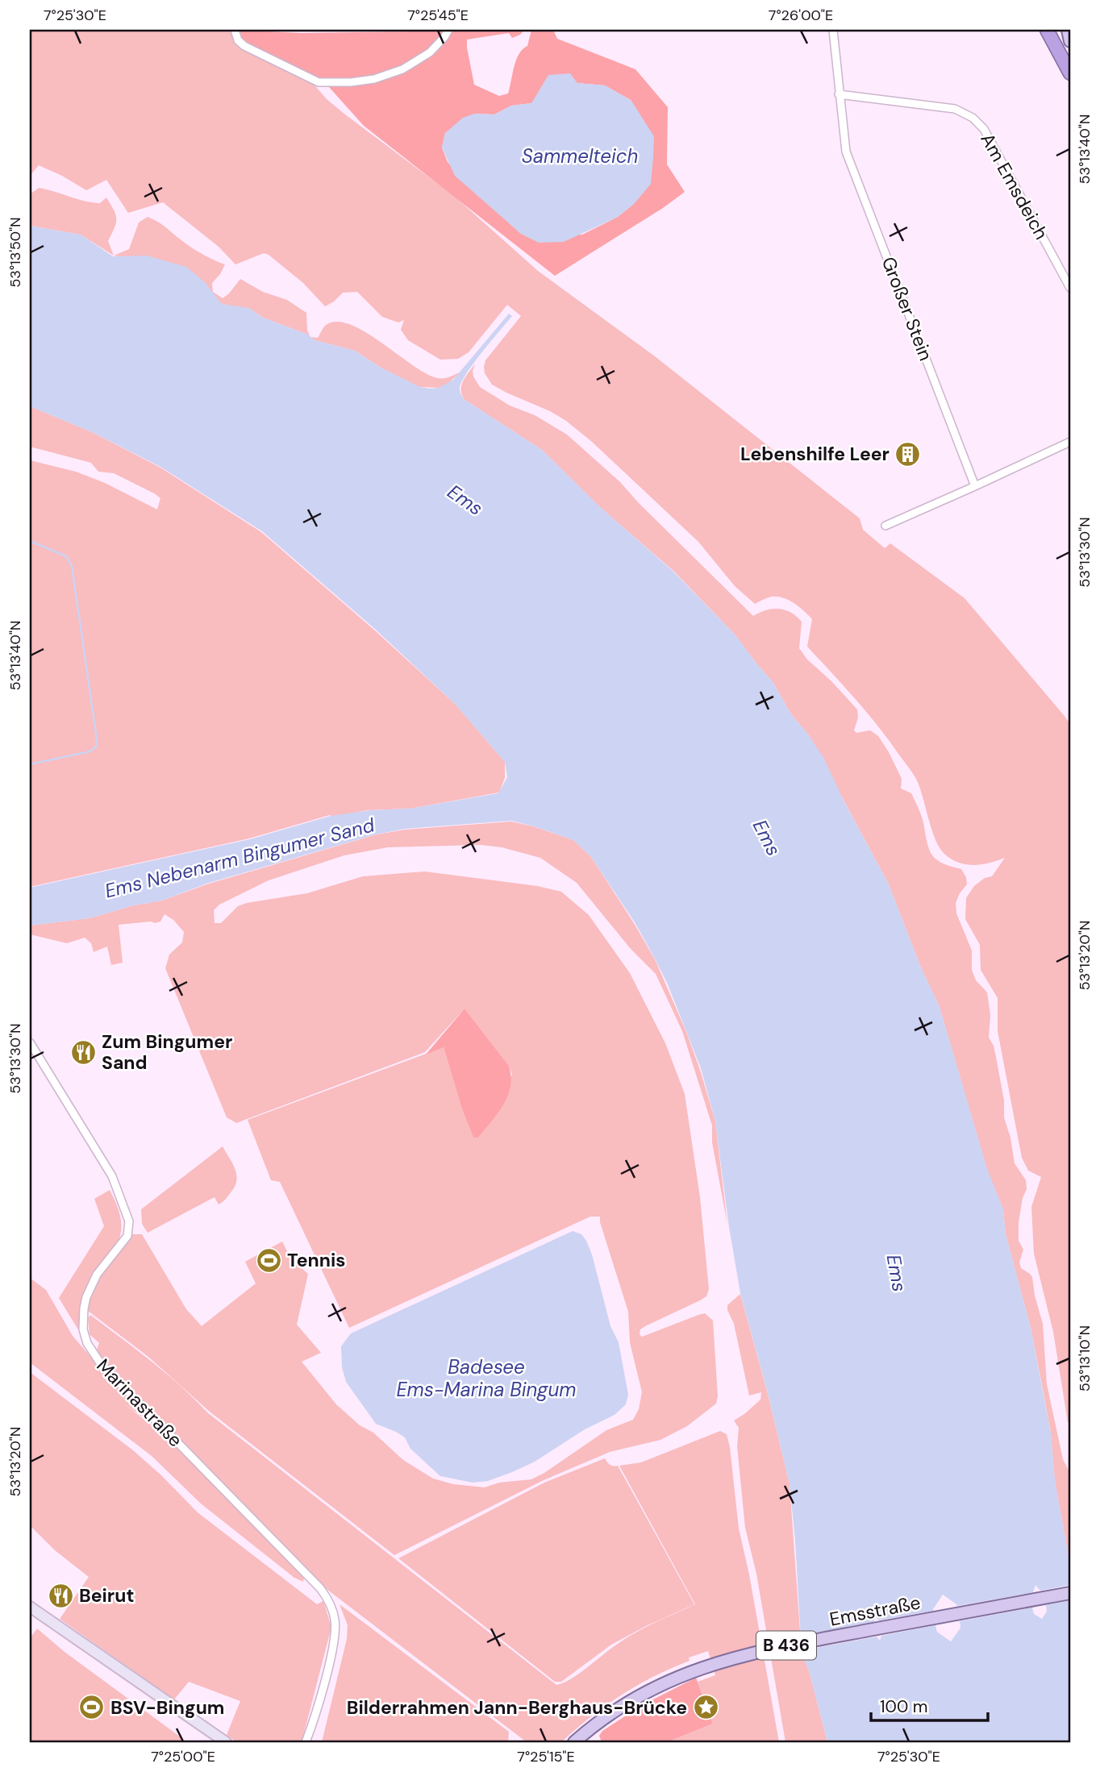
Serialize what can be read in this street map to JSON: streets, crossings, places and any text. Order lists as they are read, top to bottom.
{
  "streets": {
    "main road": ["Emsstraße", "B 436"],
    "street": ["Am Emsdeich", "Großer Stein", "Marinastraße"]
  },
  "crossings": [
    ["Am Emsdeich", "Großer Stein"]
  ],
  "water": [
    "Sammelteich",
    "Ems",
    "Ems Nebenarm Bingumer Sand",
    "Badesee Ems-Marina Bingum"
  ],
  "places": {
    "building": ["Lebenshilfe Leer"],
    "restaurant": ["Zum Bingumer Sand", "Beirut"],
    "sports": ["Tennis", "BSV-Bingum"],
    "place": ["Bilderrahmen Jann-Berghaus-Brücke"]
  },
  "scale_bar": "100 m",
  "coordinates": [
    "7°25'30\"E",
    "7°25'45\"E",
    "7°26'00\"E",
    "53°13'40\"N",
    "53°13'50\"N",
    "53°13'30\"N",
    "53°13'20\"N",
    "53°13'10\"N",
    "7°25'00\"E",
    "7°25'15\"E"
  ]
}
